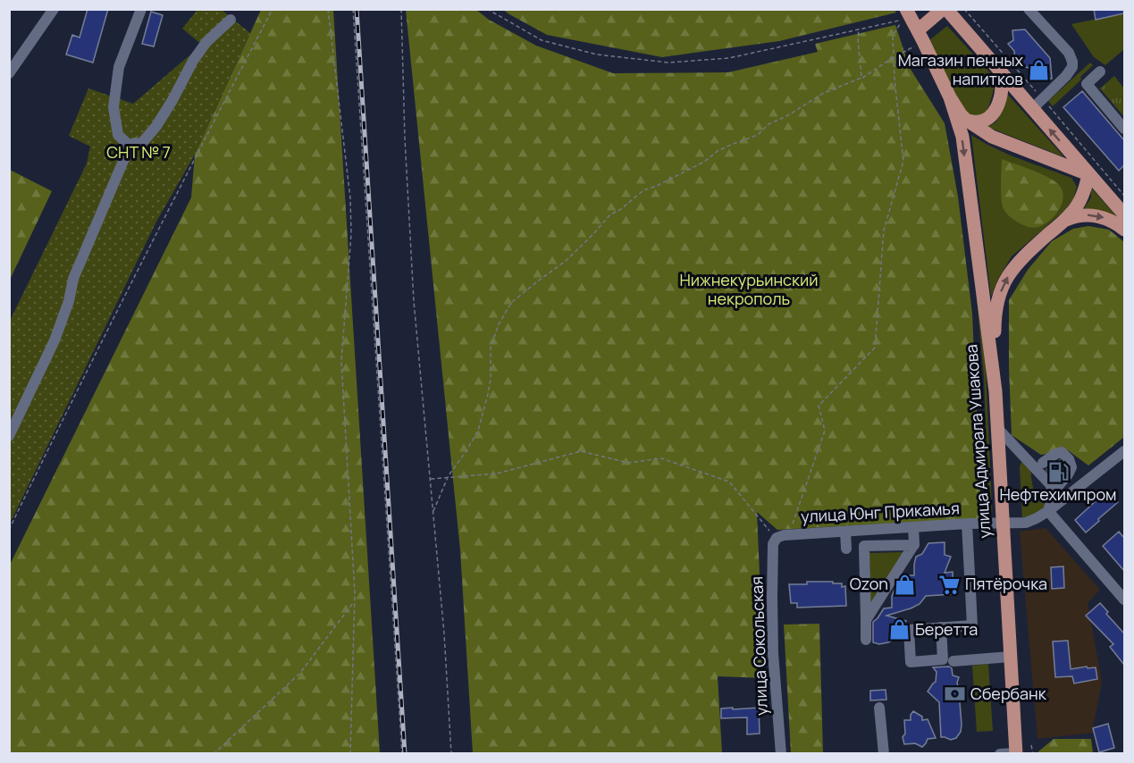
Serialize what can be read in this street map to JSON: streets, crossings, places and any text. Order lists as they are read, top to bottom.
{
  "streets": {
    "main road": ["улица Адмирала Ушакова"],
    "street": ["улица Юнг Прикамья", "улица Сокольская"]
  },
  "crossings": [
    ["улица Адмирала Ушакова", "улица Юнг Прикамья"],
    ["улица Юнг Прикамья", "улица Сокольская"]
  ],
  "one_way": ["улица Адмирала Ушакова"],
  "parks": ["СНТ № 7", "Нижнекурьинский некрополь"],
  "places": {
    "shop": ["Магазин пенных напитков", "Ozon", "Беретта"],
    "fuel station": ["Нефтехимпром"],
    "supermarket": ["Пятёрочка"],
    "bank": ["Сбербанк"]
  }
}
